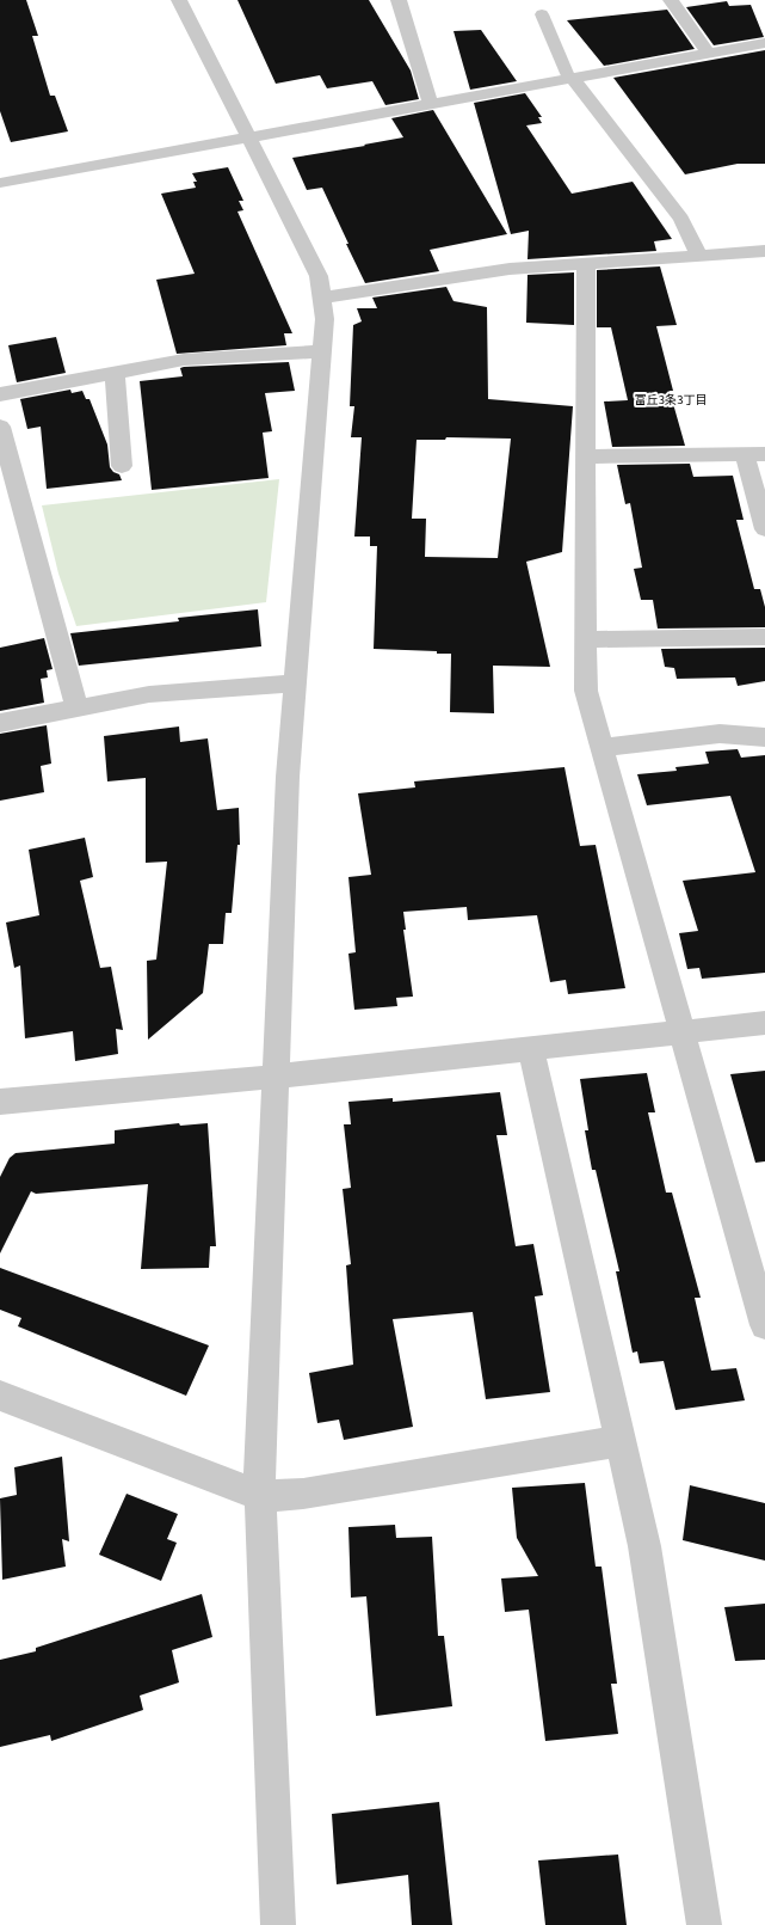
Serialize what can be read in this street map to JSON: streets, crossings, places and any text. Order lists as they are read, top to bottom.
{
  "districts": ["富丘3条3丁目"]
}
